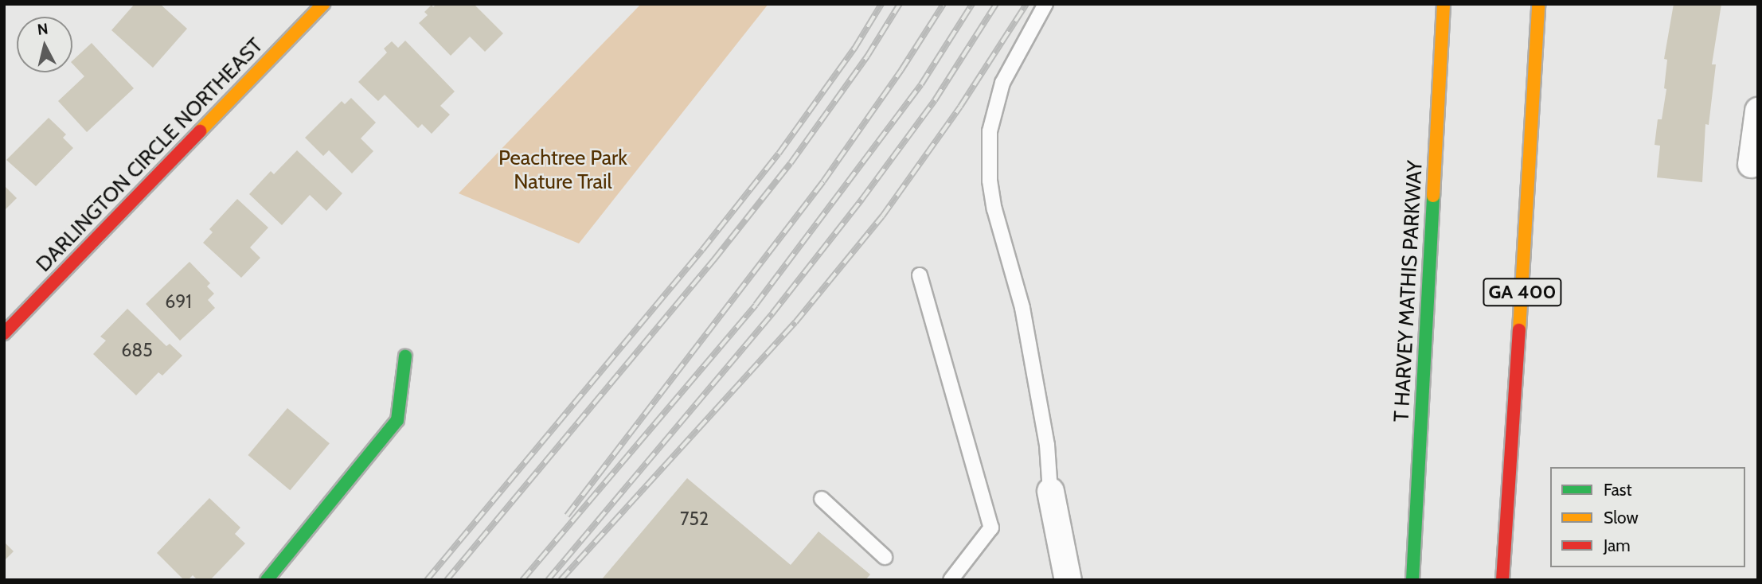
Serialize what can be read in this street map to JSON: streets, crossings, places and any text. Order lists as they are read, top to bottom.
{
  "streets": {
    "main road": ["DARLINGTON CIRCLE NORTHEAST", "T HARVEY MATHIS PARKWAY", "GA 400"]
  },
  "parks": ["Peachtree Park Nature Trail"],
  "house_numbers": ["691", "685", "752"],
  "legend": ["Fast", "Slow", "Jam"],
  "north": "top"
}
